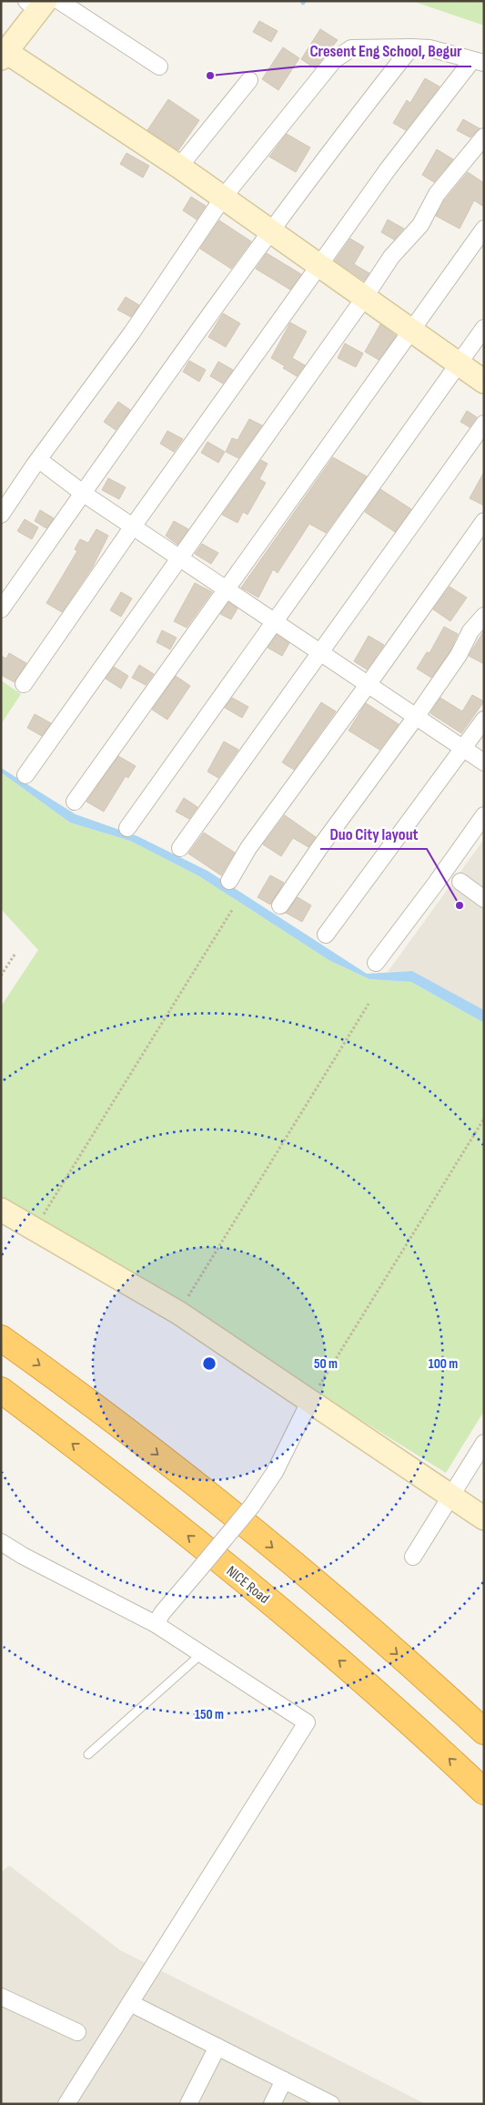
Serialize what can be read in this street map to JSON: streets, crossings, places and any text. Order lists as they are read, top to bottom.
{
  "streets": {
    "highway": ["NICE Road"]
  },
  "places": ["Cresent Eng School, Begur", "Duo City layout"],
  "rings": ["50 m", "100 m", "150 m"]
}
